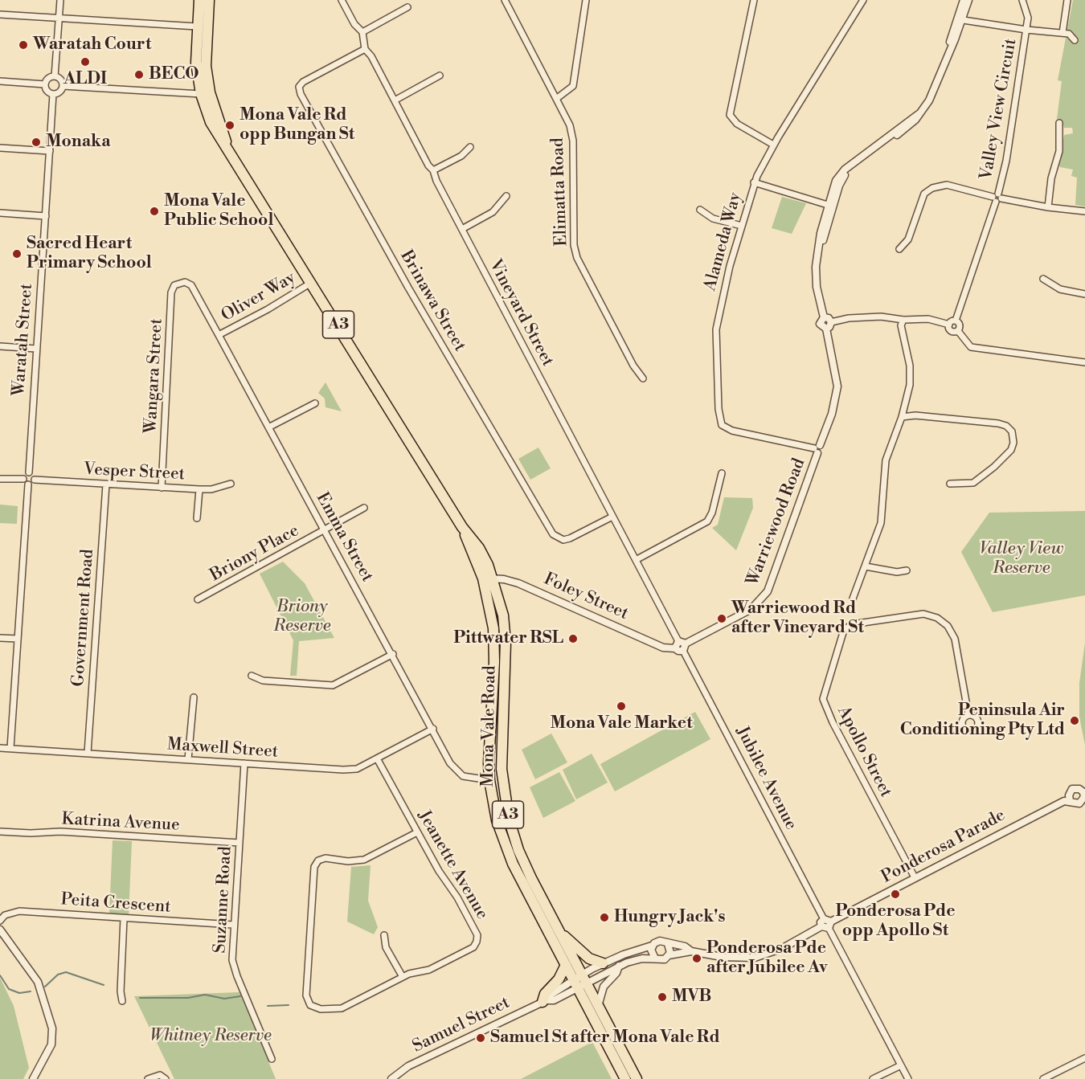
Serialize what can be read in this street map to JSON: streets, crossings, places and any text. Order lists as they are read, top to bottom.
{
  "streets": {
    "highway": ["A3", "Mona Vale Road"],
    "street": [
      "Valley View Circuit",
      "Elimatta Road",
      "Alameda Way",
      "Oliver Way",
      "Brinawa Street",
      "Vineyard Street",
      "Waratah Street",
      "Wangara Street",
      "Vesper Street",
      "Warriewood Road",
      "Emma Street",
      "Briony Place",
      "Foley Street",
      "Government Road",
      "Maxwell Street",
      "Apollo Street",
      "Jubilee Avenue",
      "Katrina Avenue",
      "Ponderosa Parade",
      "Jeanette Avenue",
      "Suzanne Road",
      "Peita Crescent",
      "Samuel Street"
    ]
  },
  "crossings": [
    ["Alameda Way", "Warriewood Road"],
    ["Oliver Way", "Emma Street"],
    ["Oliver Way", "Mona Vale Road"],
    ["Brinawa Street", "Vineyard Street"],
    ["Vineyard Street", "Foley Street"],
    ["Wangara Street", "Vesper Street"],
    ["Wangara Street", "Emma Street"],
    ["Vesper Street", "Government Road"],
    ["Warriewood Road", "Foley Street"],
    ["Warriewood Road", "Jubilee Avenue"],
    ["Emma Street", "Briony Place"],
    ["Emma Street", "Mona Vale Road"],
    ["Emma Street", "Maxwell Street"],
    ["Foley Street", "Mona Vale Road"],
    ["Foley Street", "Jubilee Avenue"],
    ["Government Road", "Maxwell Street"],
    ["Maxwell Street", "Jeanette Avenue"],
    ["Maxwell Street", "Suzanne Road"],
    ["Apollo Street", "Ponderosa Parade"],
    ["Jubilee Avenue", "Ponderosa Parade"],
    ["Katrina Avenue", "Suzanne Road"],
    ["Suzanne Road", "Peita Crescent"]
  ],
  "parks": ["Valley View Reserve", "Briony Reserve", "Whitney Reserve"],
  "places": [
    "Waratah Court",
    "ALDI",
    "BECO",
    "Mona Vale Rd opp Bungan St",
    "Monaka",
    "Mona Vale Public School",
    "Sacred Heart Primary School",
    "Warriewood Rd after Vineyard St",
    "Pittwater RSL",
    "Mona Vale Market",
    "Peninsula Air Conditioning Pty Ltd",
    "Ponderosa Pde opp Apollo St",
    "Hungry Jack's",
    "Ponderosa Pde after Jubilee Av",
    "MVB",
    "Samuel St after Mona Vale Rd"
  ]
}
